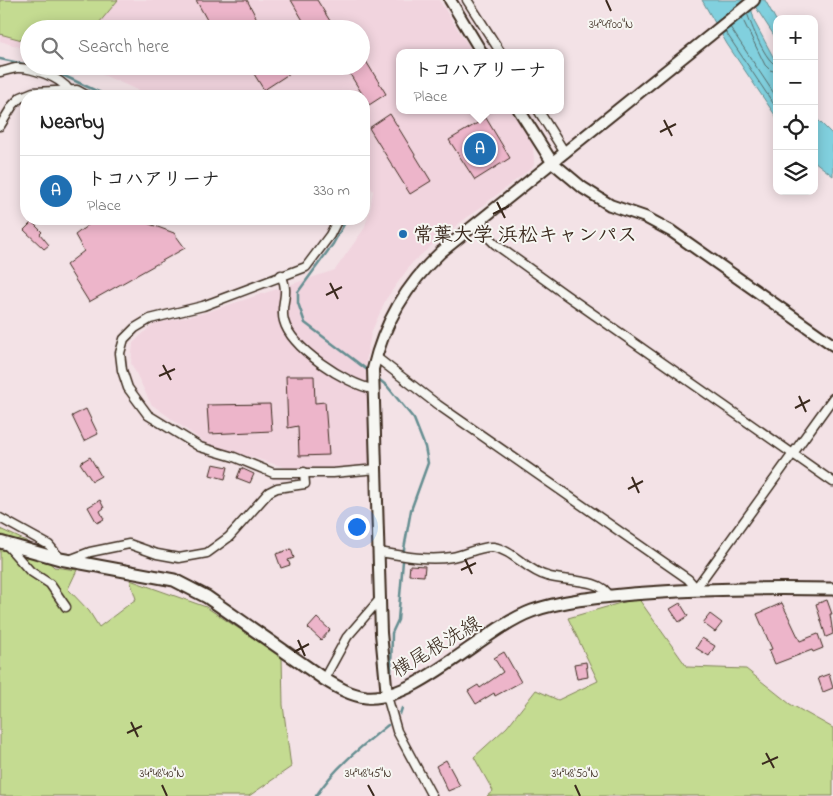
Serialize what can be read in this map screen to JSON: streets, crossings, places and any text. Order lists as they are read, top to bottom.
{
  "streets": {
    "main road": ["横尾根洗線"]
  },
  "places": ["常葉大学 浜松キャンパス"],
  "page": {
    "map_buttons": ["+", "−"],
    "search": "Search here",
    "popup": ["トコハアリーナ", "Place"],
    "heading": "Nearby",
    "pins": "A",
    "list": [
      {
        "mark": "A",
        "name": "トコハアリーナ",
        "note": "Place",
        "value": "330 m"
      }
    ]
  },
  "coordinates": [
    "34°49'00\"N",
    "34°48'40\"N",
    "34°48'45\"N",
    "34°48'50\"N"
  ]
}
